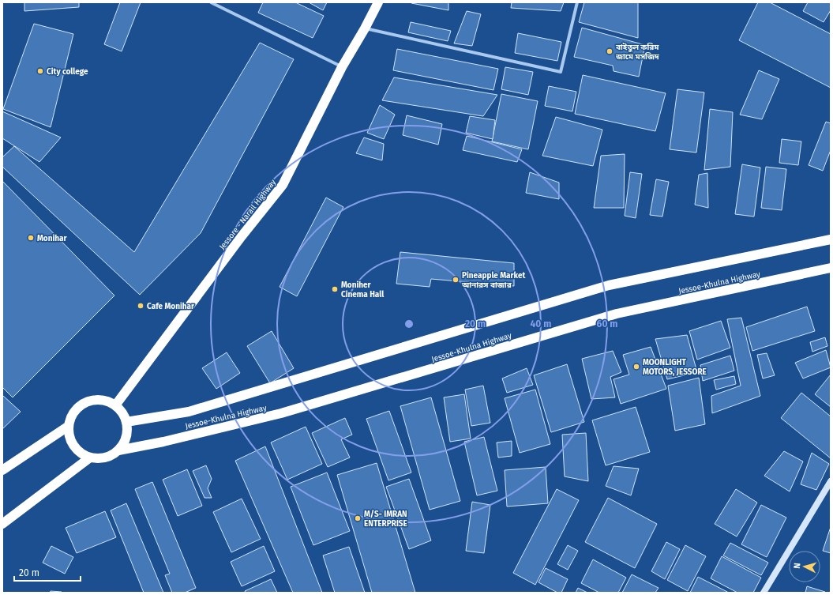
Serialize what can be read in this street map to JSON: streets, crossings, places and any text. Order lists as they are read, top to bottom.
{
  "streets": {
    "highway": ["Jessore - Narail Highway", "Jessoe-Khulna Highway"]
  },
  "crossings": [
    ["Jessore - Narail Highway", "Jessoe-Khulna Highway"]
  ],
  "places": [
    "বাইতুল করিম জামে মসজিদ",
    "City college",
    "Monihar",
    "Pineapple Market আনারস বাজার",
    "Moniher Cinema Hall",
    "Cafe Monihar",
    "MOONLIGHT MOTORS, JESSORE",
    "M/S- IMRAN ENTERPRISE"
  ],
  "scale_bar": "20 m",
  "north": "left",
  "rings": ["20 m", "40 m", "60 m"]
}
